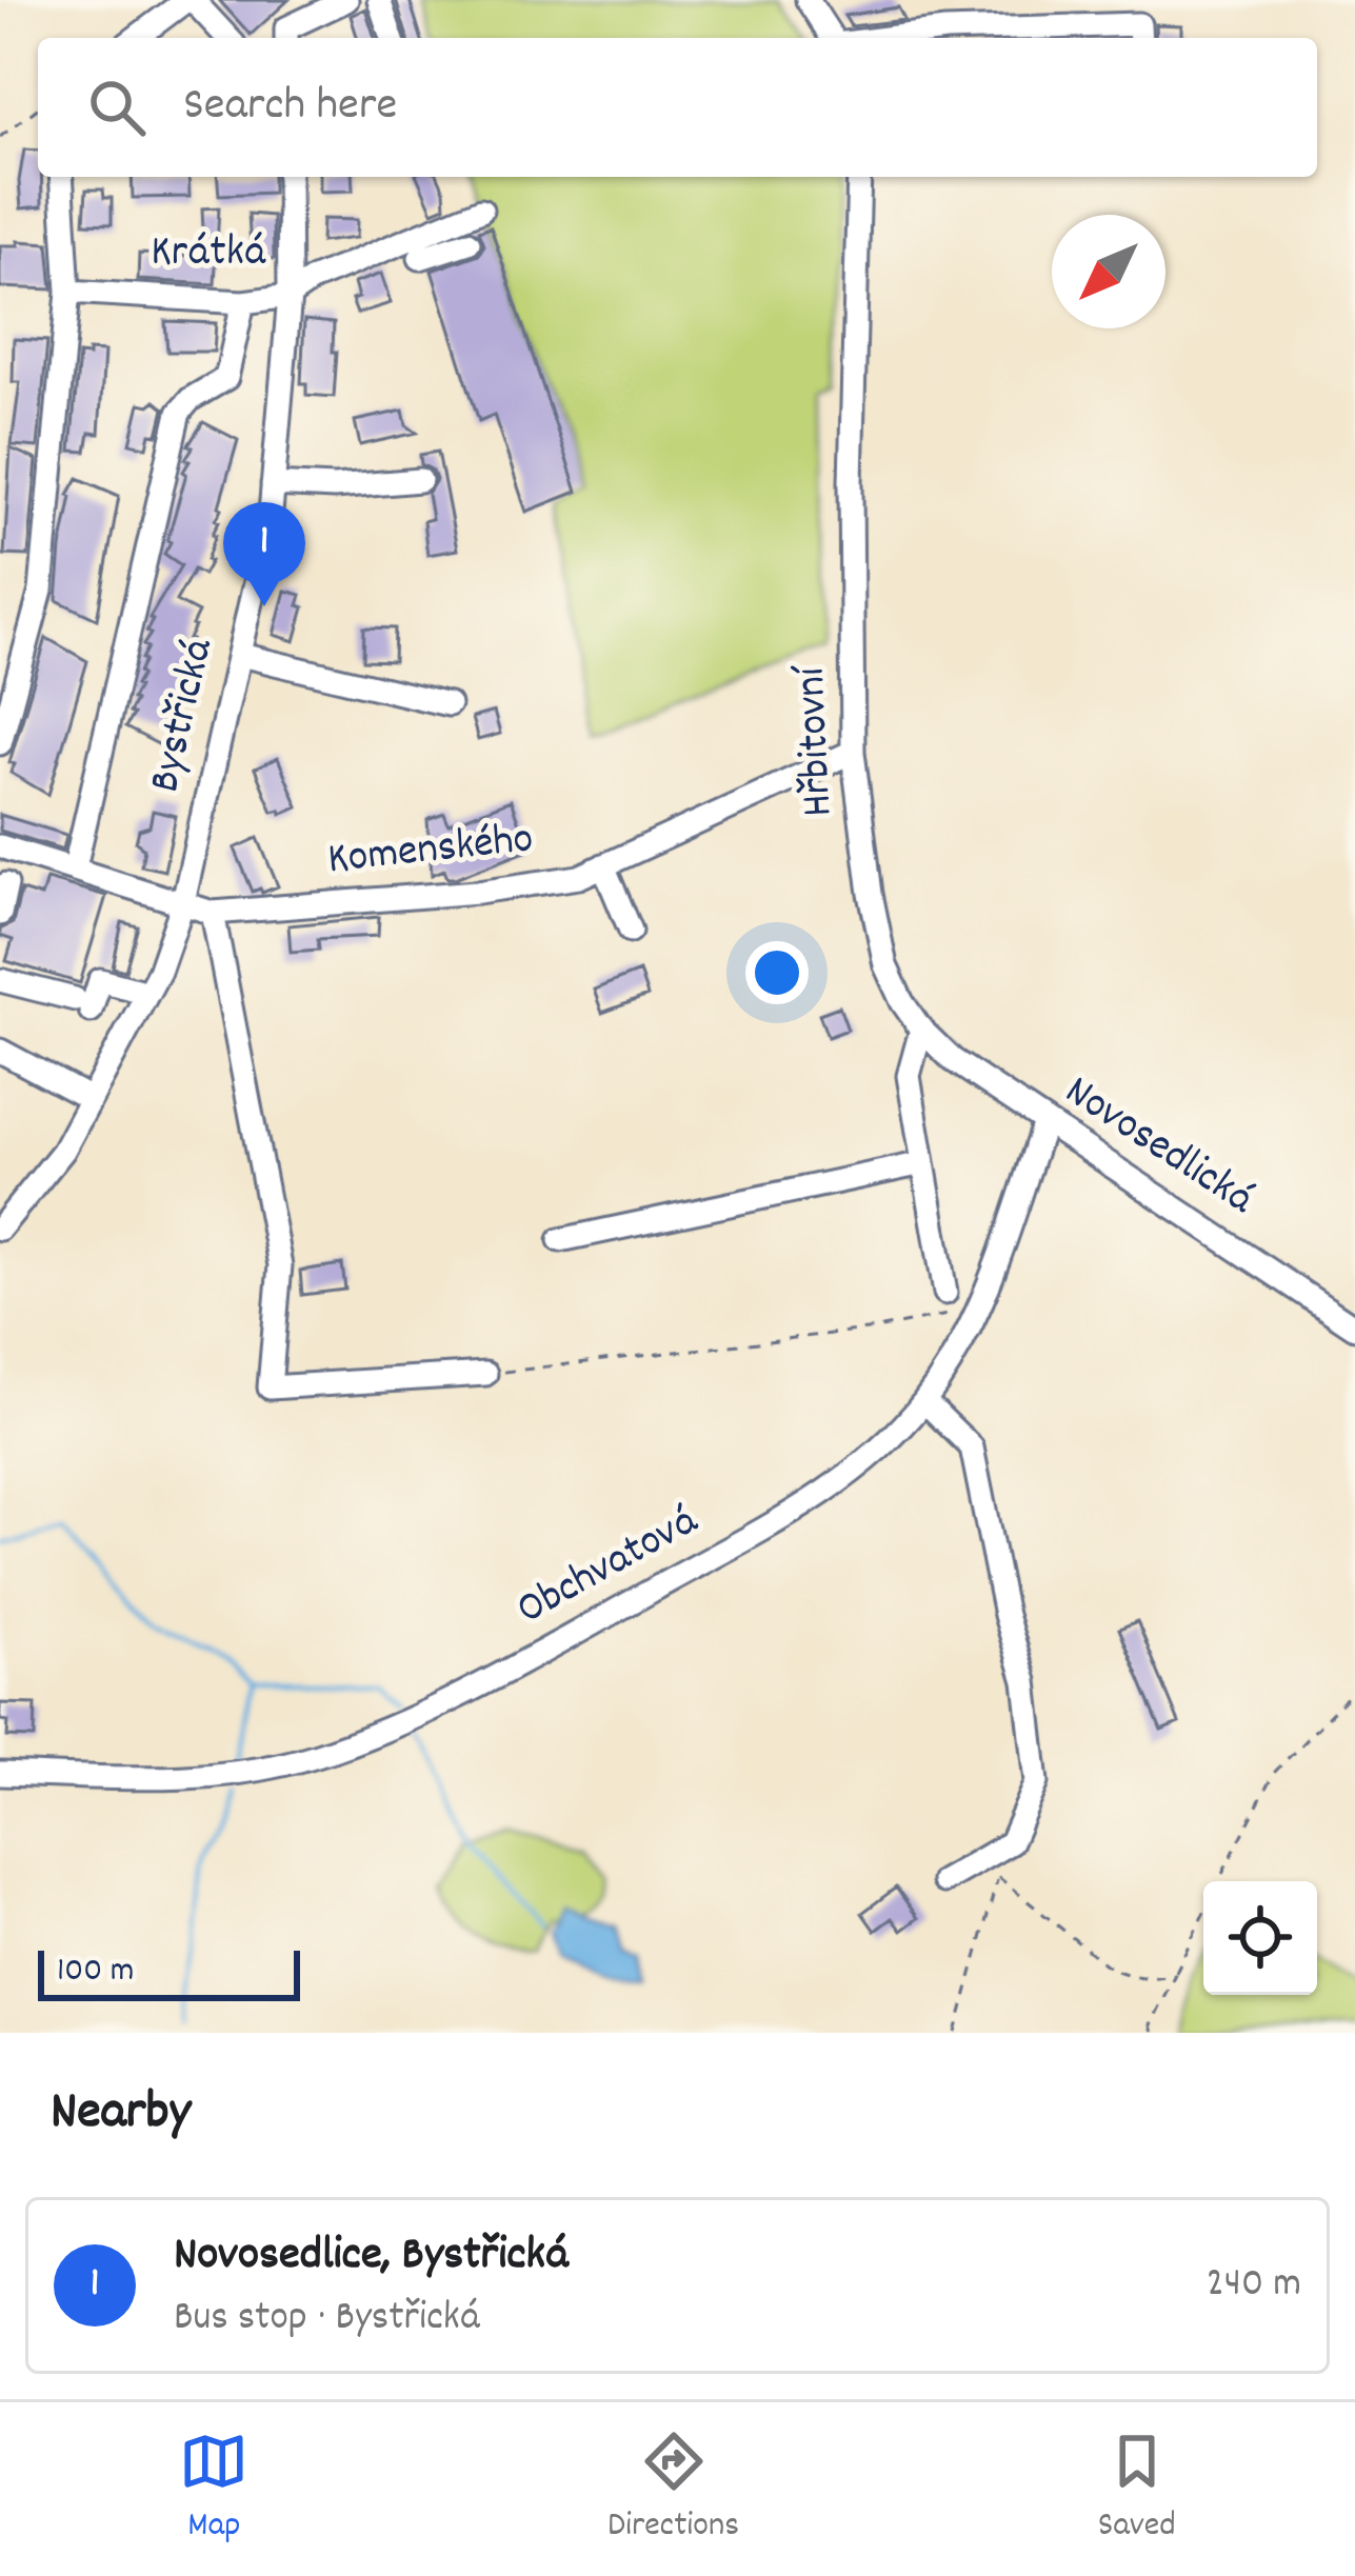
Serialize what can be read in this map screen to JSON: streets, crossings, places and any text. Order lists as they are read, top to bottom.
{
  "streets": {
    "street": [
      "Krátká",
      "Bystřická",
      "Hřbitovní",
      "Komenského",
      "Novosedlická",
      "Obchvatová"
    ]
  },
  "crossings": [
    ["Krátká", "Bystřická"],
    ["Bystřická", "Komenského"],
    ["Hřbitovní", "Komenského"],
    ["Hřbitovní", "Novosedlická"],
    ["Novosedlická", "Obchvatová"]
  ],
  "scale_bar": "100 m",
  "north": "bottom left",
  "page": {
    "search": "Search here",
    "pins": "1",
    "scale": "100 m",
    "heading": "Nearby",
    "list": [
      {
        "mark": "1",
        "name": "Novosedlice, Bystřická",
        "note": "Bus stop · Bystřická",
        "value": "240 m"
      }
    ],
    "nav": ["Map", "Directions", "Saved"]
  }
}
